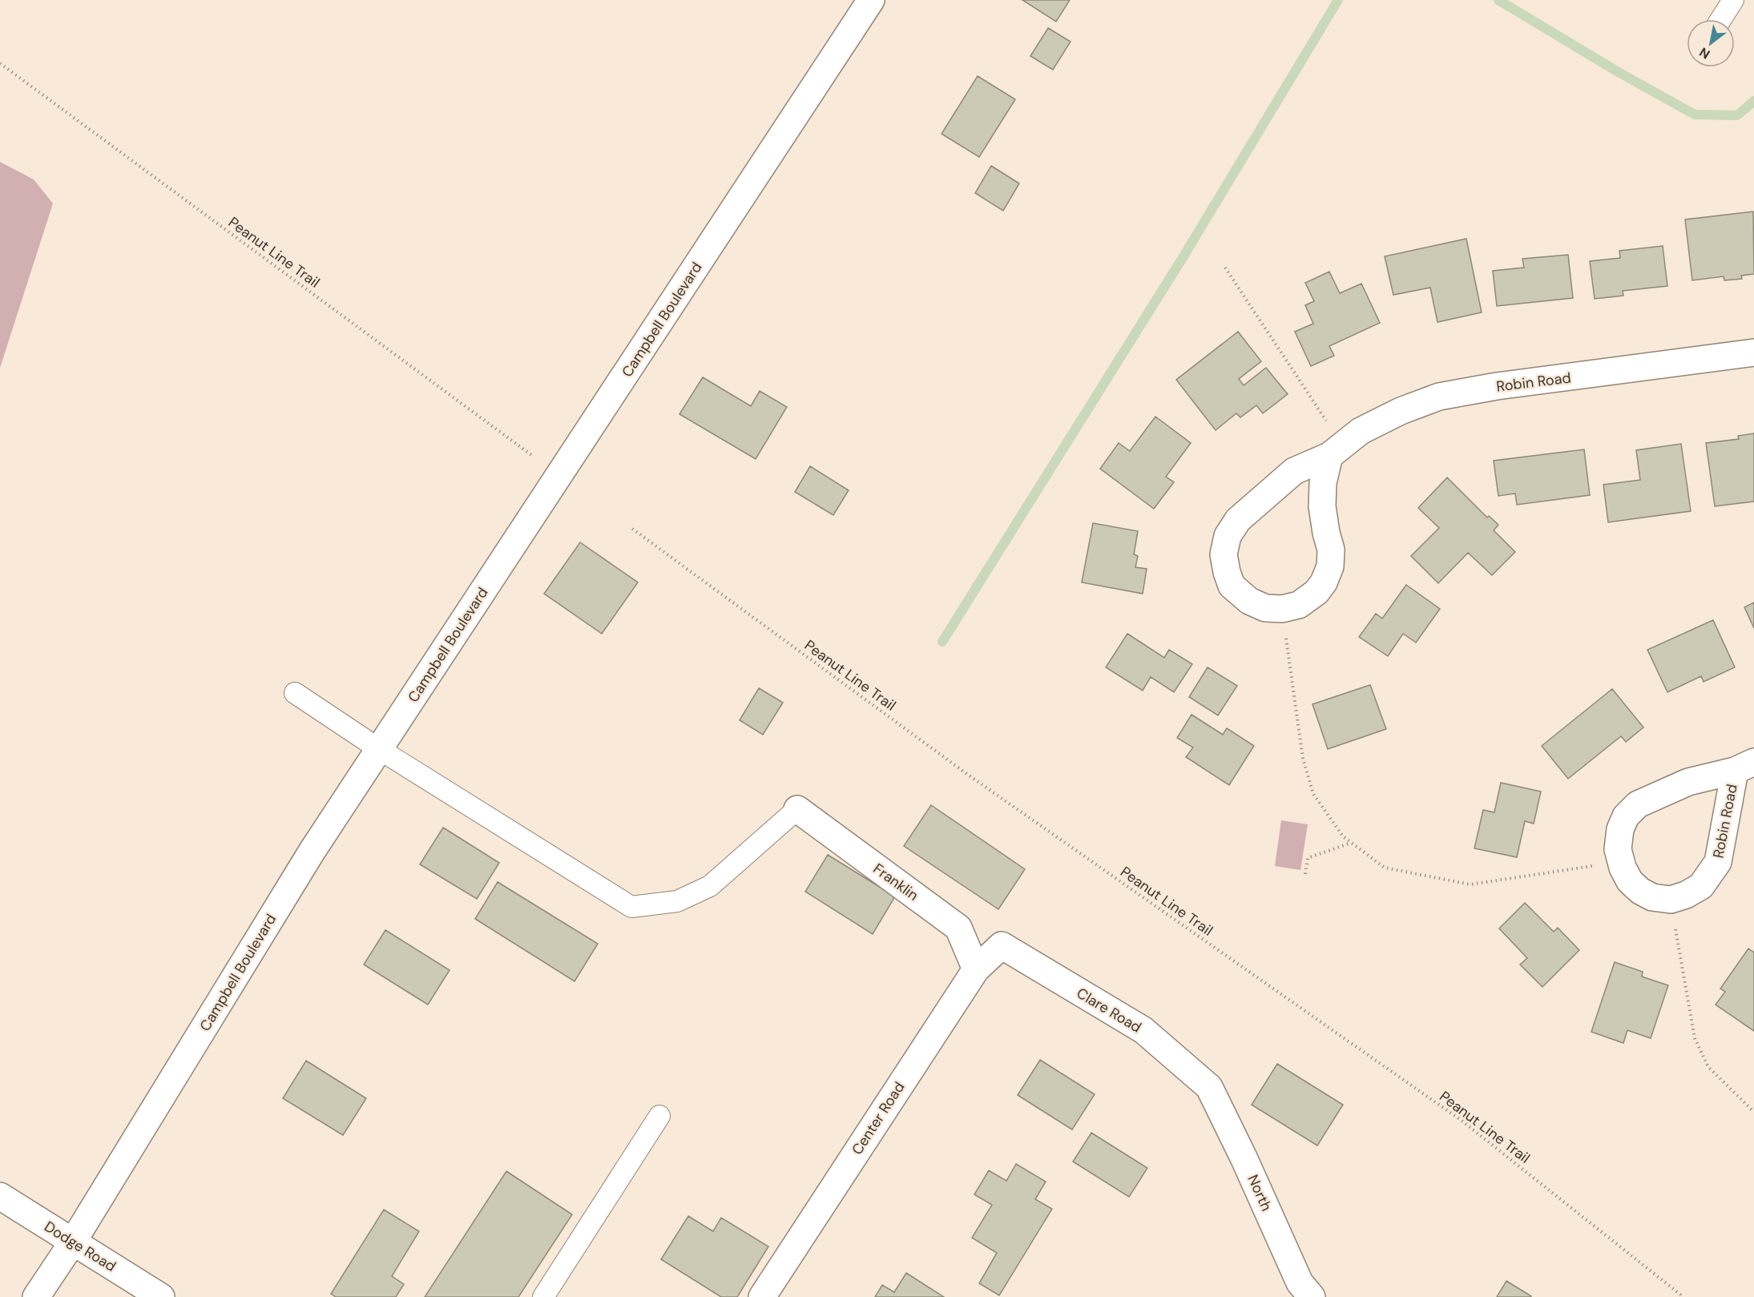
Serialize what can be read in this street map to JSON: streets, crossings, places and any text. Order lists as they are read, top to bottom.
{
  "streets": {
    "street": [
      "Campbell Boulevard",
      "Robin Road",
      "Franklin",
      "Clare Road",
      "Center Road",
      "North",
      "Dodge Road"
    ],
    "path": ["Peanut Line Trail"]
  },
  "crossings": [
    ["Campbell Boulevard", "Dodge Road"],
    ["Franklin", "Center Road"],
    ["Clare Road", "Center Road"],
    ["Clare Road", "North"]
  ],
  "north": "bottom left"
}
